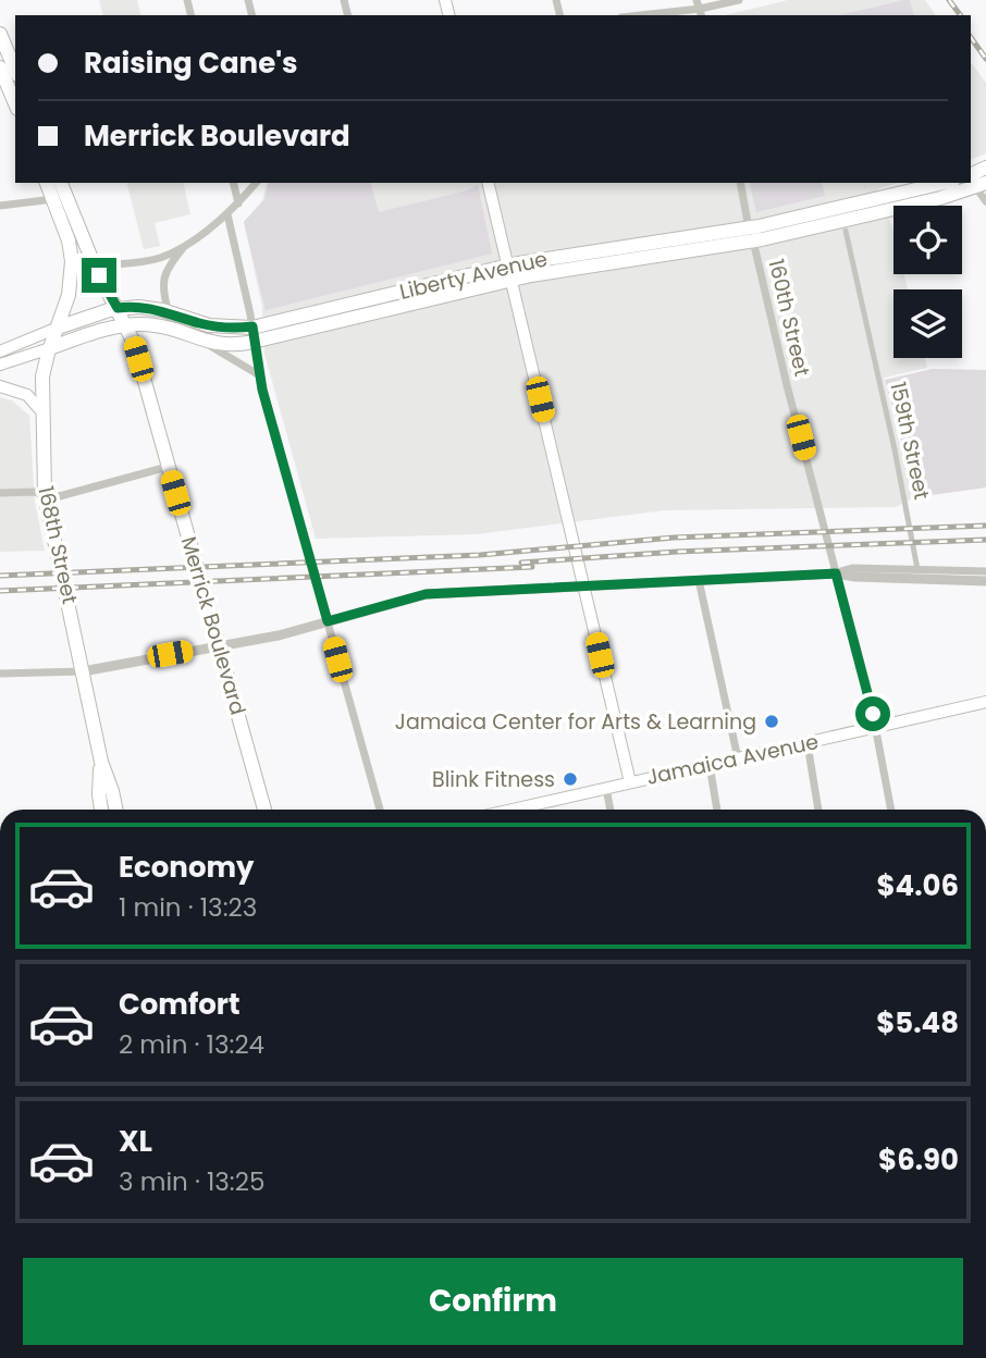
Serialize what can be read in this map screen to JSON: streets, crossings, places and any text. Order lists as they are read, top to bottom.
{
  "streets": {
    "main road": [
      "Liberty Avenue",
      "168th Street",
      "Merrick Boulevard",
      "Jamaica Avenue"
    ],
    "street": ["160th Street", "159th Street"]
  },
  "crossings": [
    ["Liberty Avenue", "160th Street"],
    ["Liberty Avenue", "168th Street"],
    ["Liberty Avenue", "Merrick Boulevard"],
    ["160th Street", "Jamaica Avenue"]
  ],
  "places": ["Jamaica Center for Arts & Learning", "Blink Fitness"],
  "page": {
    "banner": ["Raising Cane's", "Merrick Boulevard"],
    "list": [
      {
        "name": "Economy",
        "note": "1 min · 13:23",
        "value": "$4.06"
      },
      {
        "name": "Comfort",
        "note": "2 min · 13:24",
        "value": "$5.48"
      },
      {
        "name": "XL",
        "note": "3 min · 13:25",
        "value": "$6.90"
      }
    ],
    "buttons": "Confirm"
  }
}
